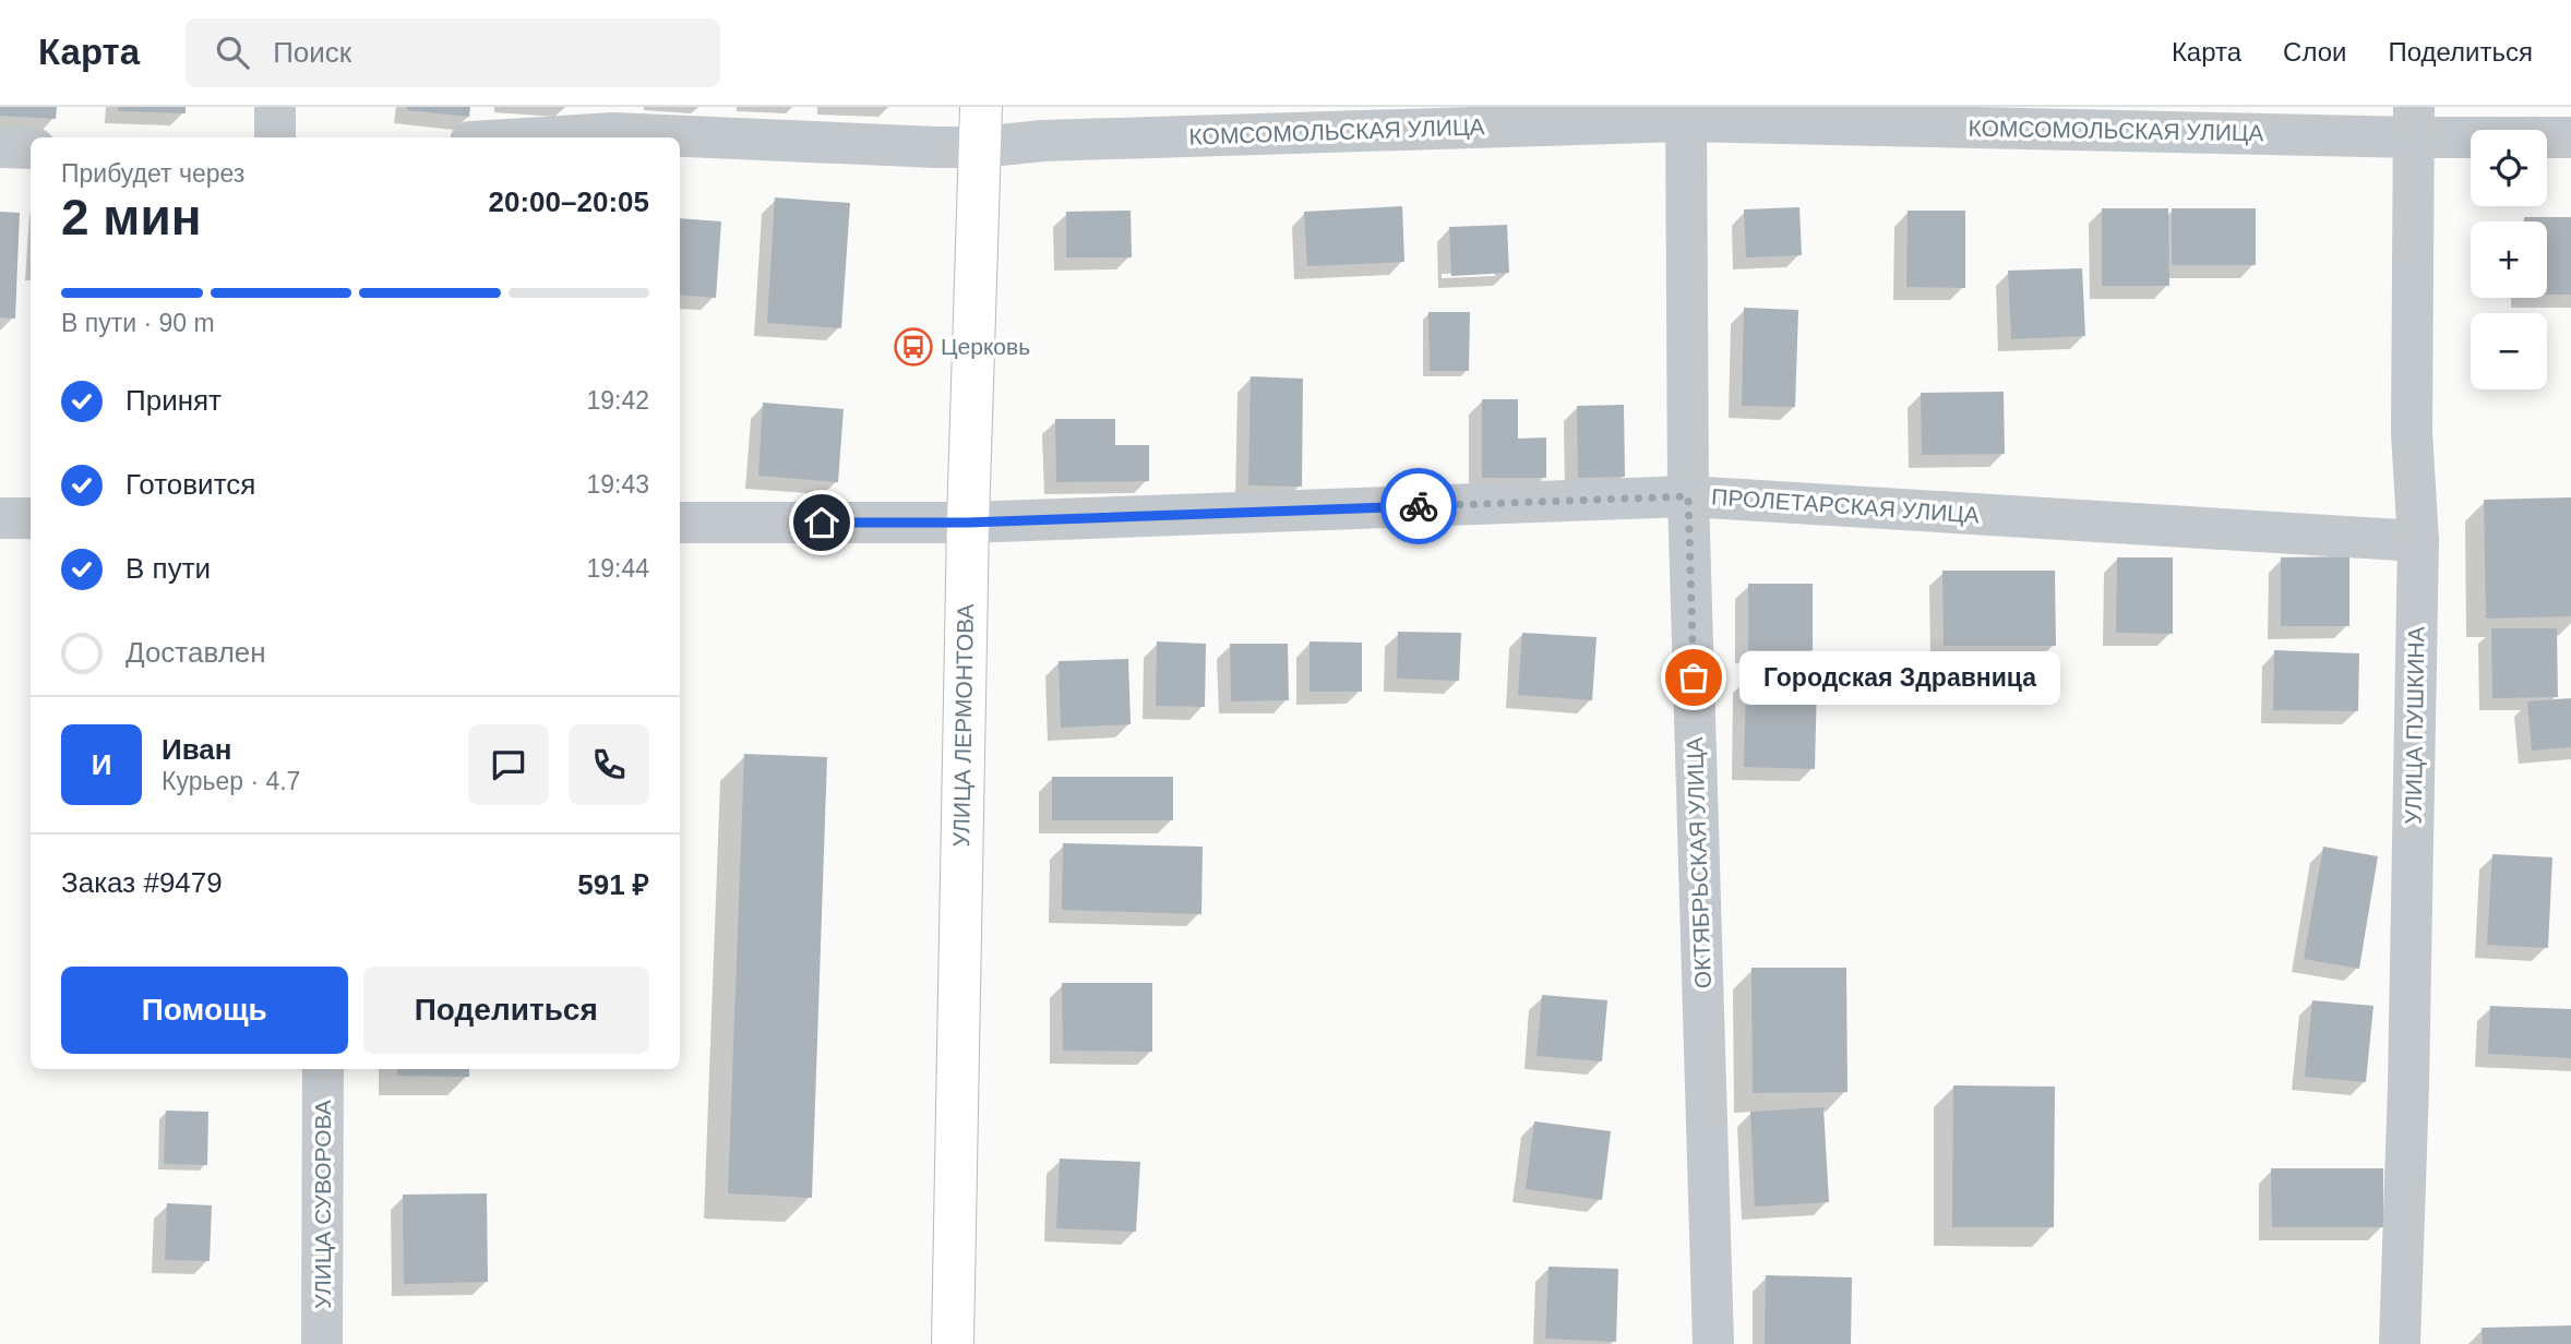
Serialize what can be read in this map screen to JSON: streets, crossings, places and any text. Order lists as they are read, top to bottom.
{
  "streets": {
    "main road": ["УЛИЦА ЛЕРМОНТОВА"],
    "street": [
      "КОМСОМОЛЬСКАЯ УЛИЦА",
      "ПРОЛЕТАРСКАЯ УЛИЦА",
      "УЛИЦА ПУШКИНА",
      "ОКТЯБРЬСКАЯ УЛИЦА",
      "УЛИЦА СУВОРОВА"
    ]
  },
  "crossings": [
    ["КОМСОМОЛЬСКАЯ УЛИЦА", "УЛИЦА ЛЕРМОНТОВА"],
    ["КОМСОМОЛЬСКАЯ УЛИЦА", "УЛИЦА ПУШКИНА"],
    ["КОМСОМОЛЬСКАЯ УЛИЦА", "ОКТЯБРЬСКАЯ УЛИЦА"],
    ["ПРОЛЕТАРСКАЯ УЛИЦА", "УЛИЦА ЛЕРМОНТОВА"],
    ["ПРОЛЕТАРСКАЯ УЛИЦА", "УЛИЦА ПУШКИНА"],
    ["ПРОЛЕТАРСКАЯ УЛИЦА", "ОКТЯБРЬСКАЯ УЛИЦА"]
  ],
  "places": {
    "bus stop": ["Церковь"],
    "other": ["Городская Здравница"]
  },
  "page": {
    "header": "Карта",
    "search": "Поиск",
    "nav": ["Карта", "Слои", "Поделиться"],
    "map_buttons": ["+", "−"],
    "heading": ["2 мин", "Прибудет через", "20:00–20:05"],
    "panel": [
      "Иван",
      "Курьер · 4.7",
      "Заказ #9479",
      "591 ₽"
    ],
    "bar": "В пути · 90 m",
    "list": [
      ["Принят", "19:42"],
      ["Готовится", "19:43"],
      ["В пути", "19:44"],
      "Доставлен"
    ],
    "bubble": "Городская Здравница",
    "round": "И",
    "buttons": ["Помощь", "Поделиться"]
  }
}
